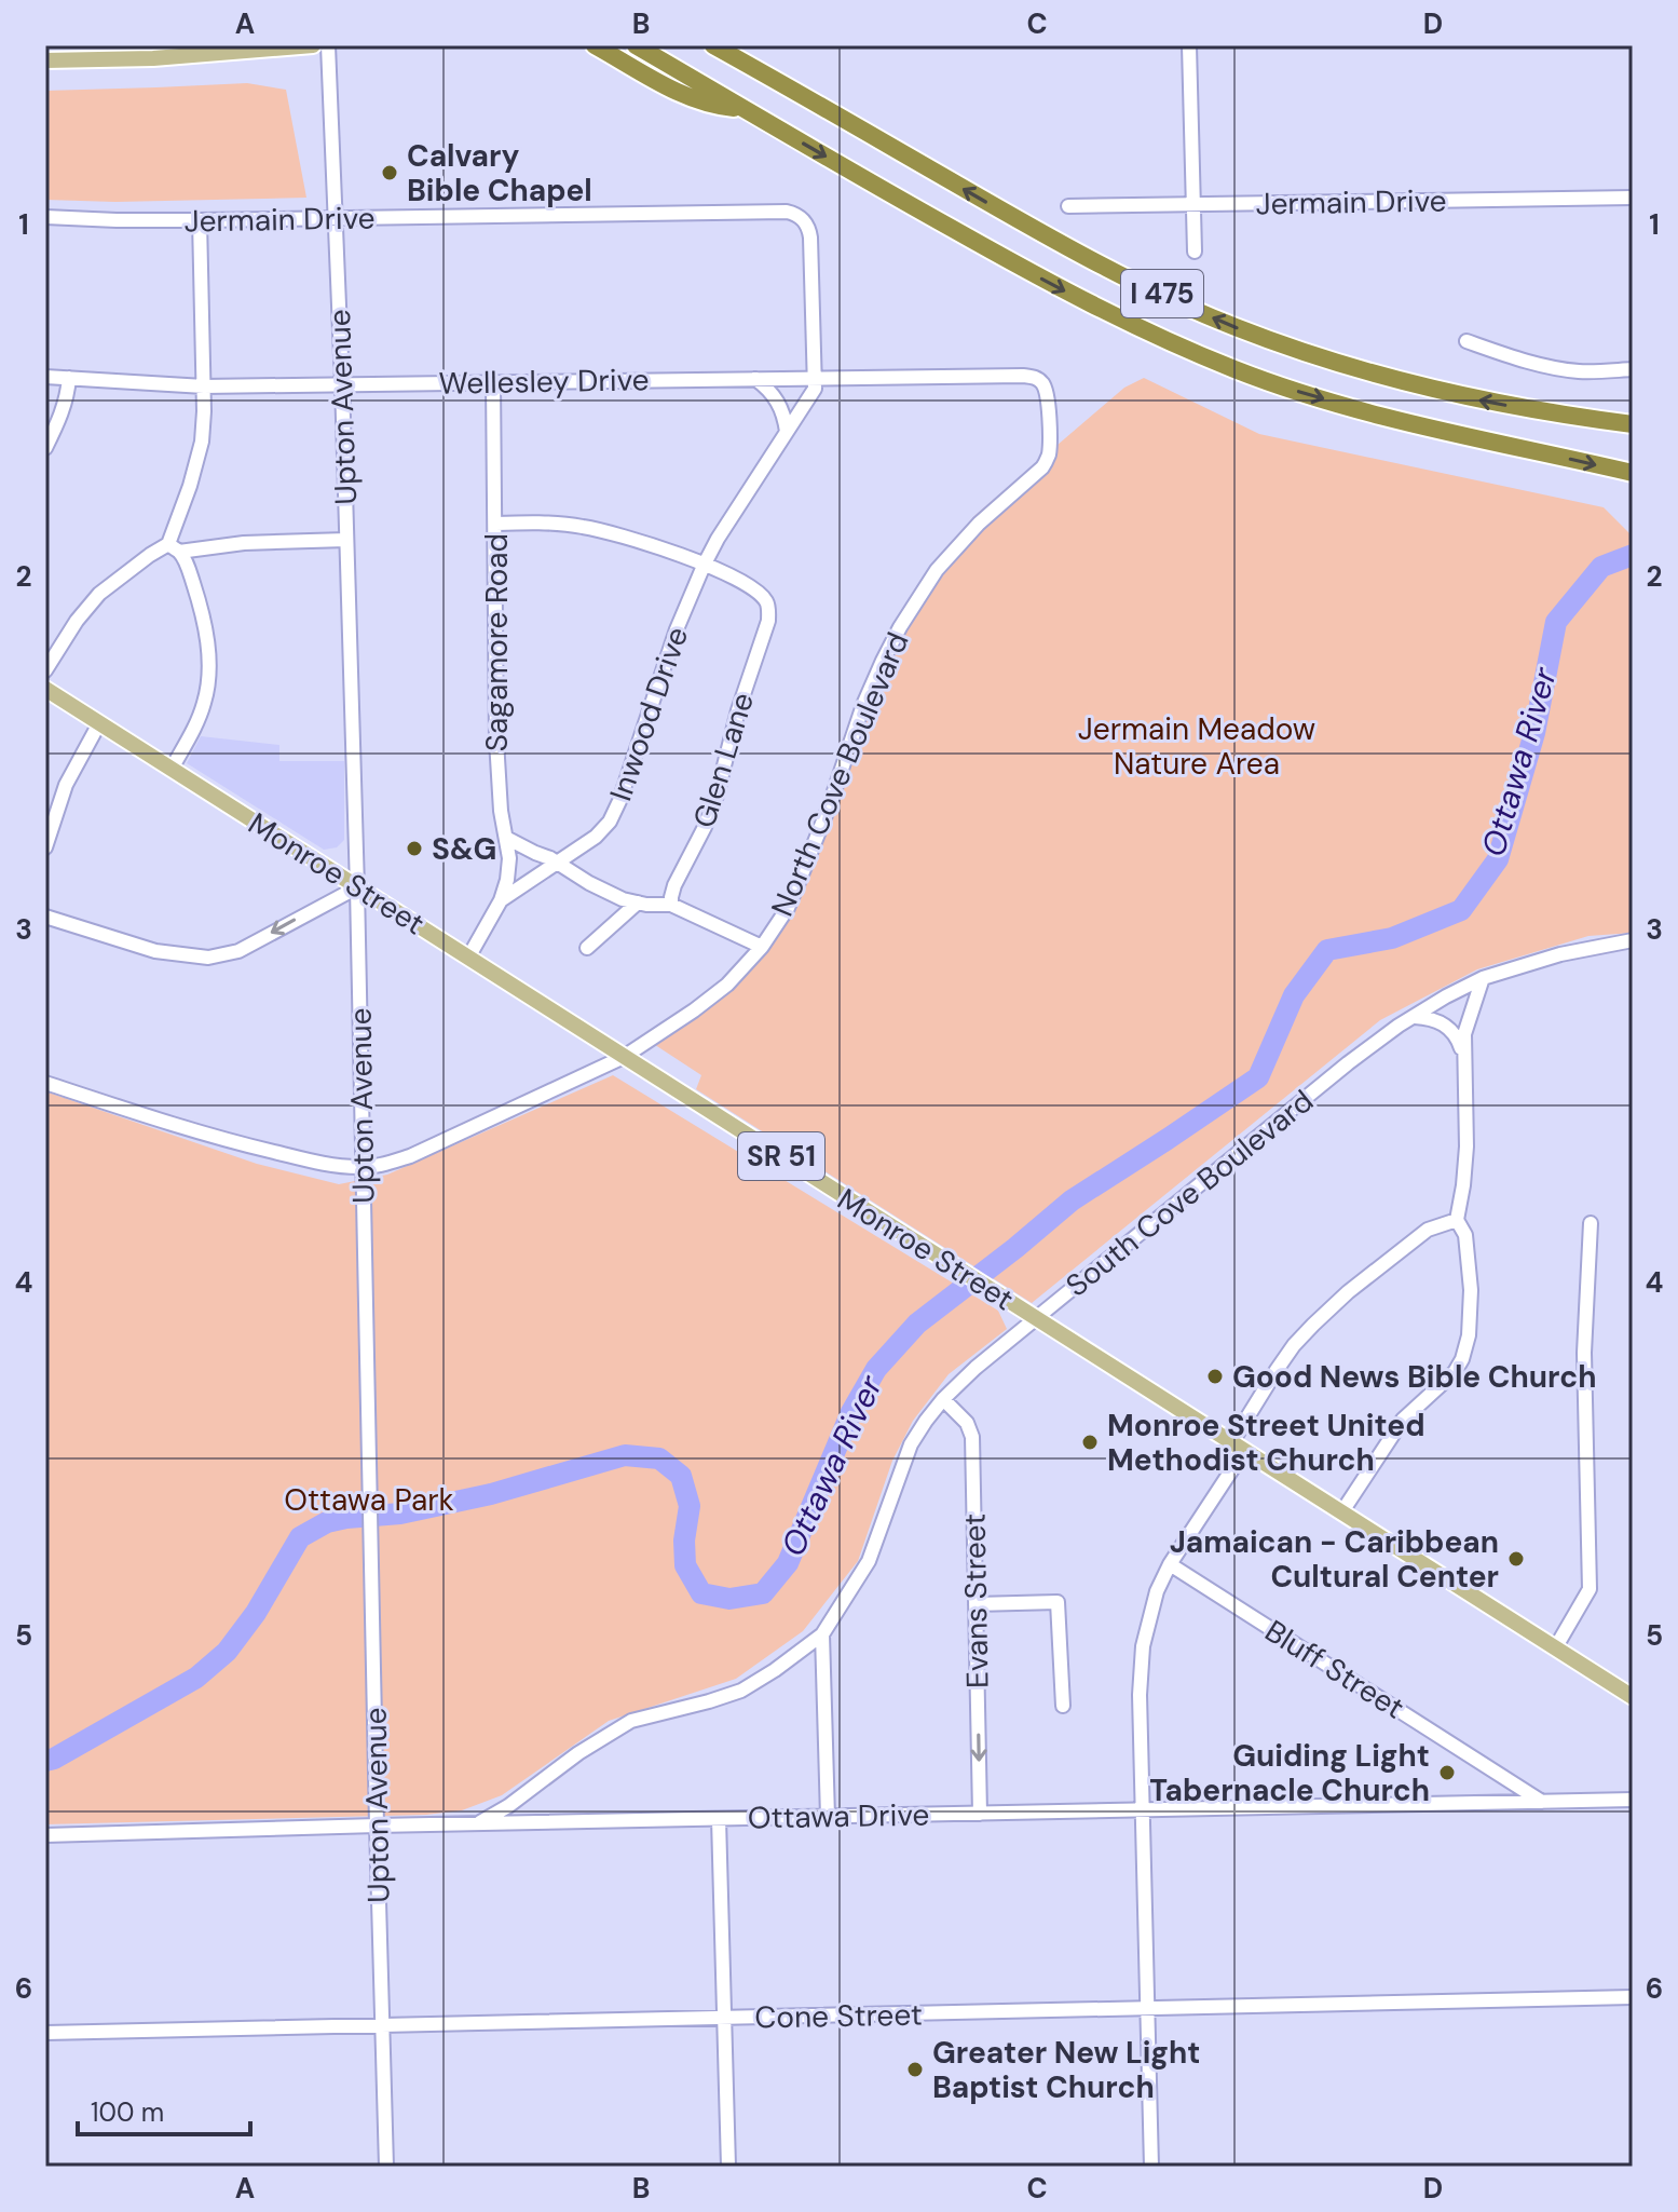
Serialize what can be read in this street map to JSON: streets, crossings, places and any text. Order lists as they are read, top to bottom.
{
  "streets": {
    "highway": ["I 475"],
    "main road": ["Monroe Street", "SR 51"],
    "street": [
      "Jermain Drive",
      "Wellesley Drive",
      "Upton Avenue",
      "Sagamore Road",
      "Inwood Drive",
      "Glen Lane",
      "North Cove Boulevard",
      "South Cove Boulevard",
      "Evans Street",
      "Bluff Street",
      "Ottawa Drive",
      "Cone Street"
    ]
  },
  "crossings": [
    ["Jermain Drive", "Upton Avenue"],
    ["Jermain Drive", "Inwood Drive"],
    ["Wellesley Drive", "Upton Avenue"],
    ["Wellesley Drive", "Sagamore Road"],
    ["Wellesley Drive", "Inwood Drive"],
    ["Wellesley Drive", "North Cove Boulevard"],
    ["Upton Avenue", "North Cove Boulevard"],
    ["Upton Avenue", "Monroe Street"],
    ["Upton Avenue", "Ottawa Drive"],
    ["Upton Avenue", "Cone Street"],
    ["Sagamore Road", "Inwood Drive"],
    ["Inwood Drive", "Glen Lane"],
    ["Inwood Drive", "Monroe Street"],
    ["North Cove Boulevard", "Monroe Street"],
    ["Monroe Street", "South Cove Boulevard"],
    ["South Cove Boulevard", "Evans Street"],
    ["South Cove Boulevard", "Ottawa Drive"],
    ["Evans Street", "Ottawa Drive"],
    ["Bluff Street", "Ottawa Drive"]
  ],
  "one_way": ["Evans Street"],
  "water": ["Ottawa River"],
  "parks": ["Jermain Meadow Nature Area", "Ottawa Park"],
  "places": [
    "Calvary Bible Chapel",
    "S&G",
    "Good News Bible Church",
    "Monroe Street United Methodist Church",
    "Jamaican - Caribbean Cultural Center",
    "Guiding Light Tabernacle Church",
    "Greater New Light Baptist Church"
  ],
  "scale_bar": "100 m",
  "grid": {
    "columns": [
      "A",
      "B",
      "C",
      "D"
    ],
    "rows": [
      "1",
      "2",
      "3",
      "4",
      "5",
      "6"
    ]
  }
}
